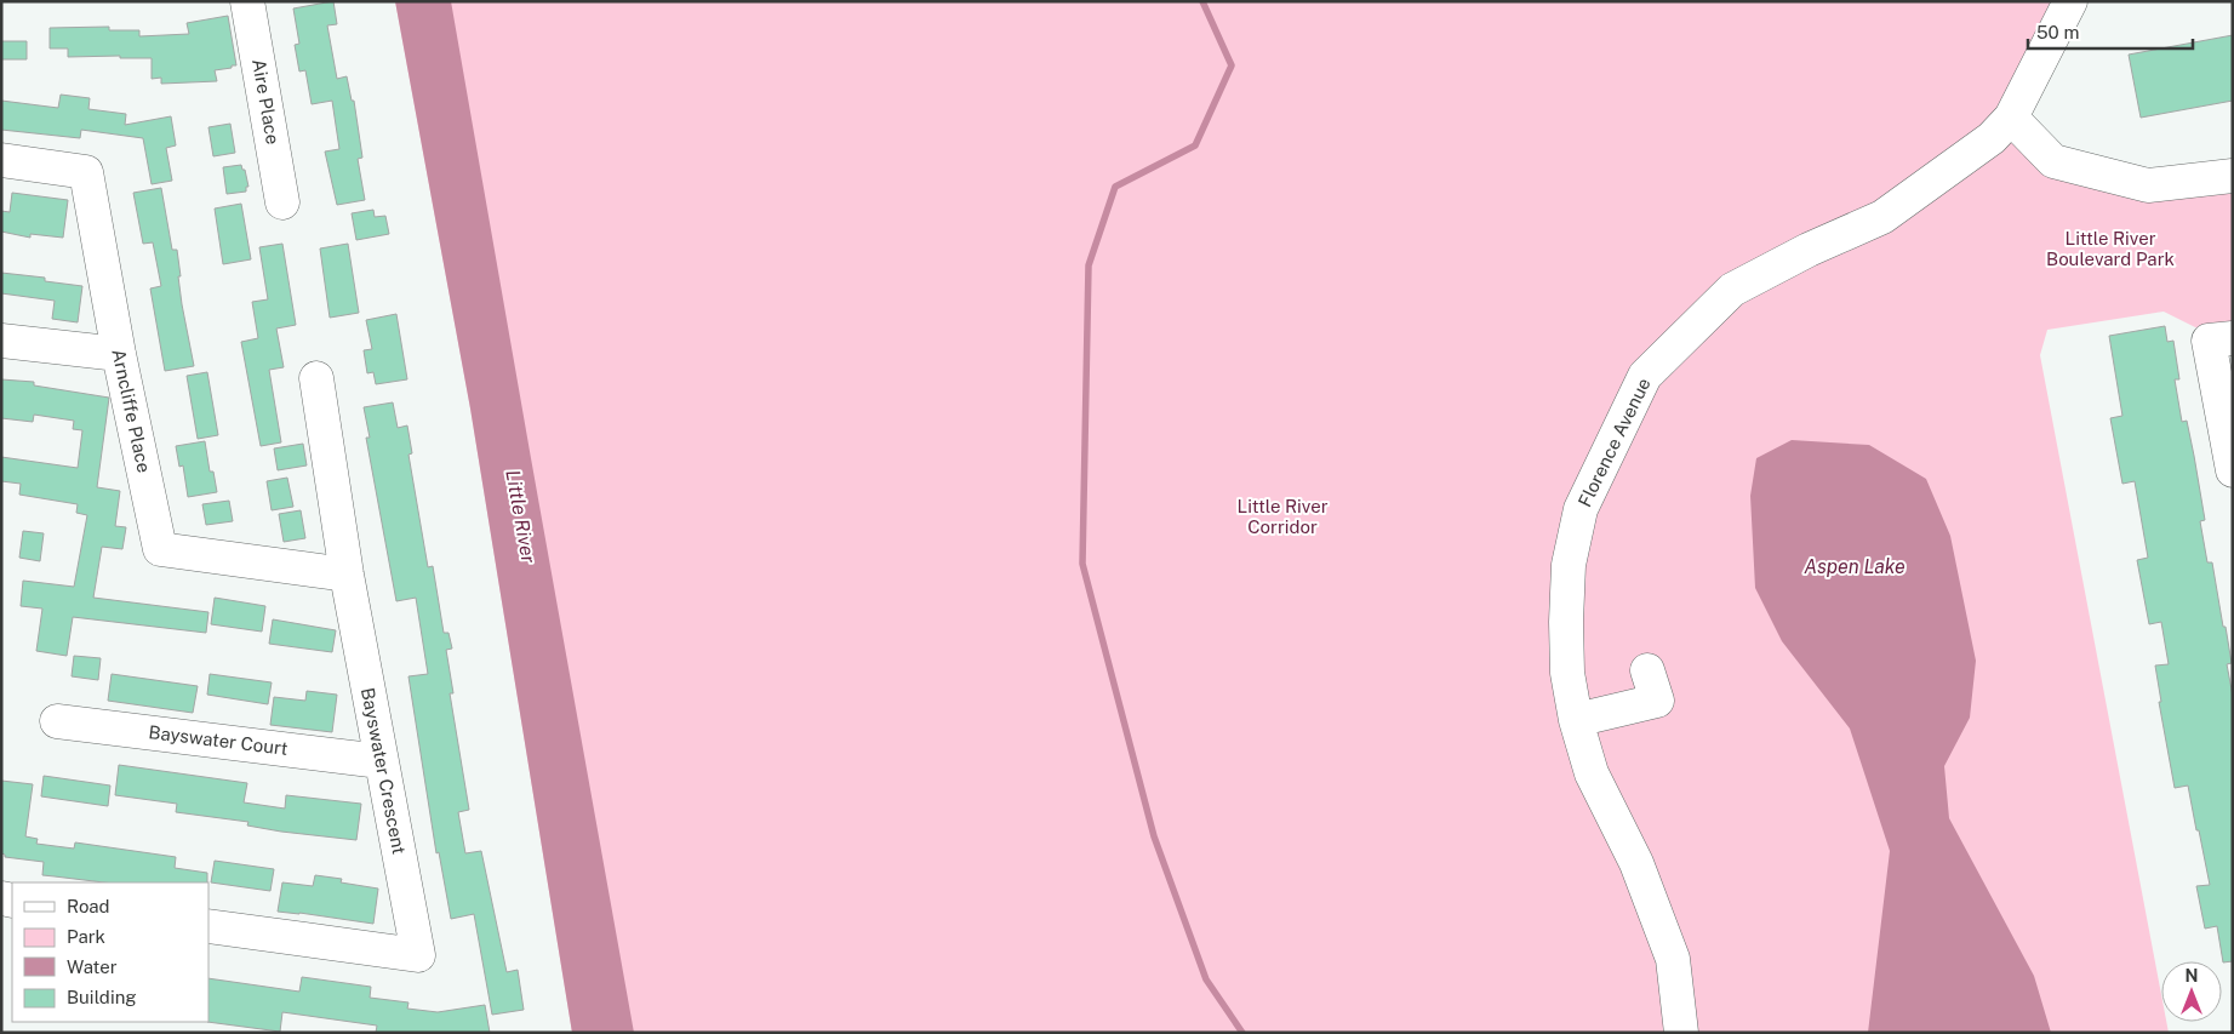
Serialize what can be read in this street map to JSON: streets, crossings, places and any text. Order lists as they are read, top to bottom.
{
  "streets": {
    "street": [
      "Aire Place",
      "Arncliffe Place",
      "Florence Avenue",
      "Bayswater Court",
      "Bayswater Crescent"
    ]
  },
  "crossings": [
    ["Arncliffe Place", "Bayswater Crescent"],
    ["Bayswater Court", "Bayswater Crescent"]
  ],
  "water": ["Little River", "Aspen Lake"],
  "parks": ["Little River Boulevard Park", "Little River Corridor"],
  "legend": [
    "Road",
    "Park",
    "Water",
    "Building"
  ],
  "scale_bar": "50 m",
  "north": "top"
}
